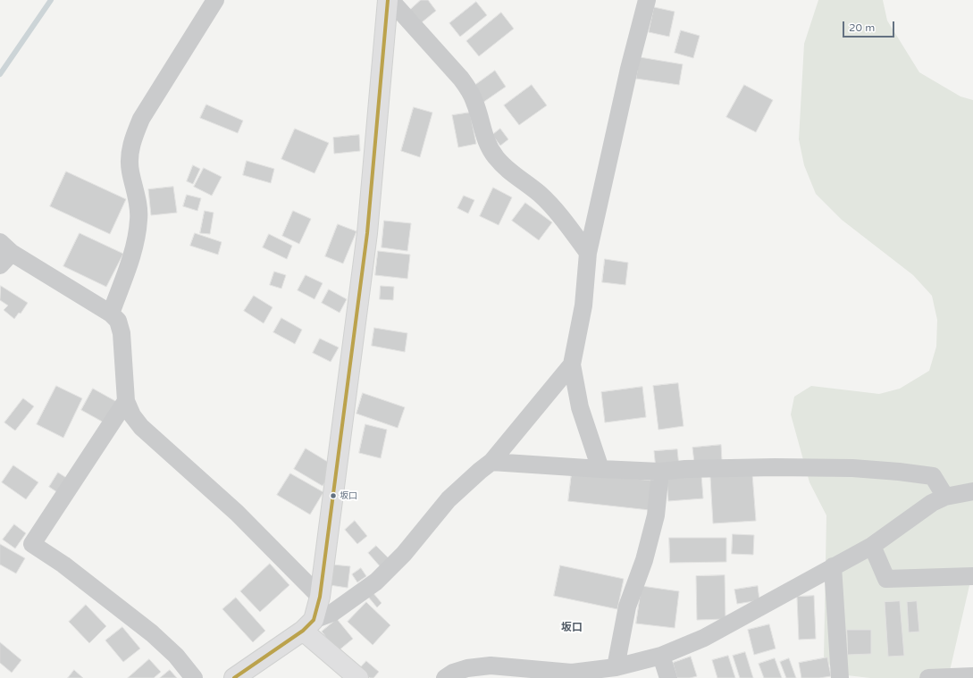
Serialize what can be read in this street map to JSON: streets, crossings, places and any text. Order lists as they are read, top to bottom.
{
  "districts": ["坂口"],
  "places": ["坂口"],
  "scale_bar": "20 m"
}
